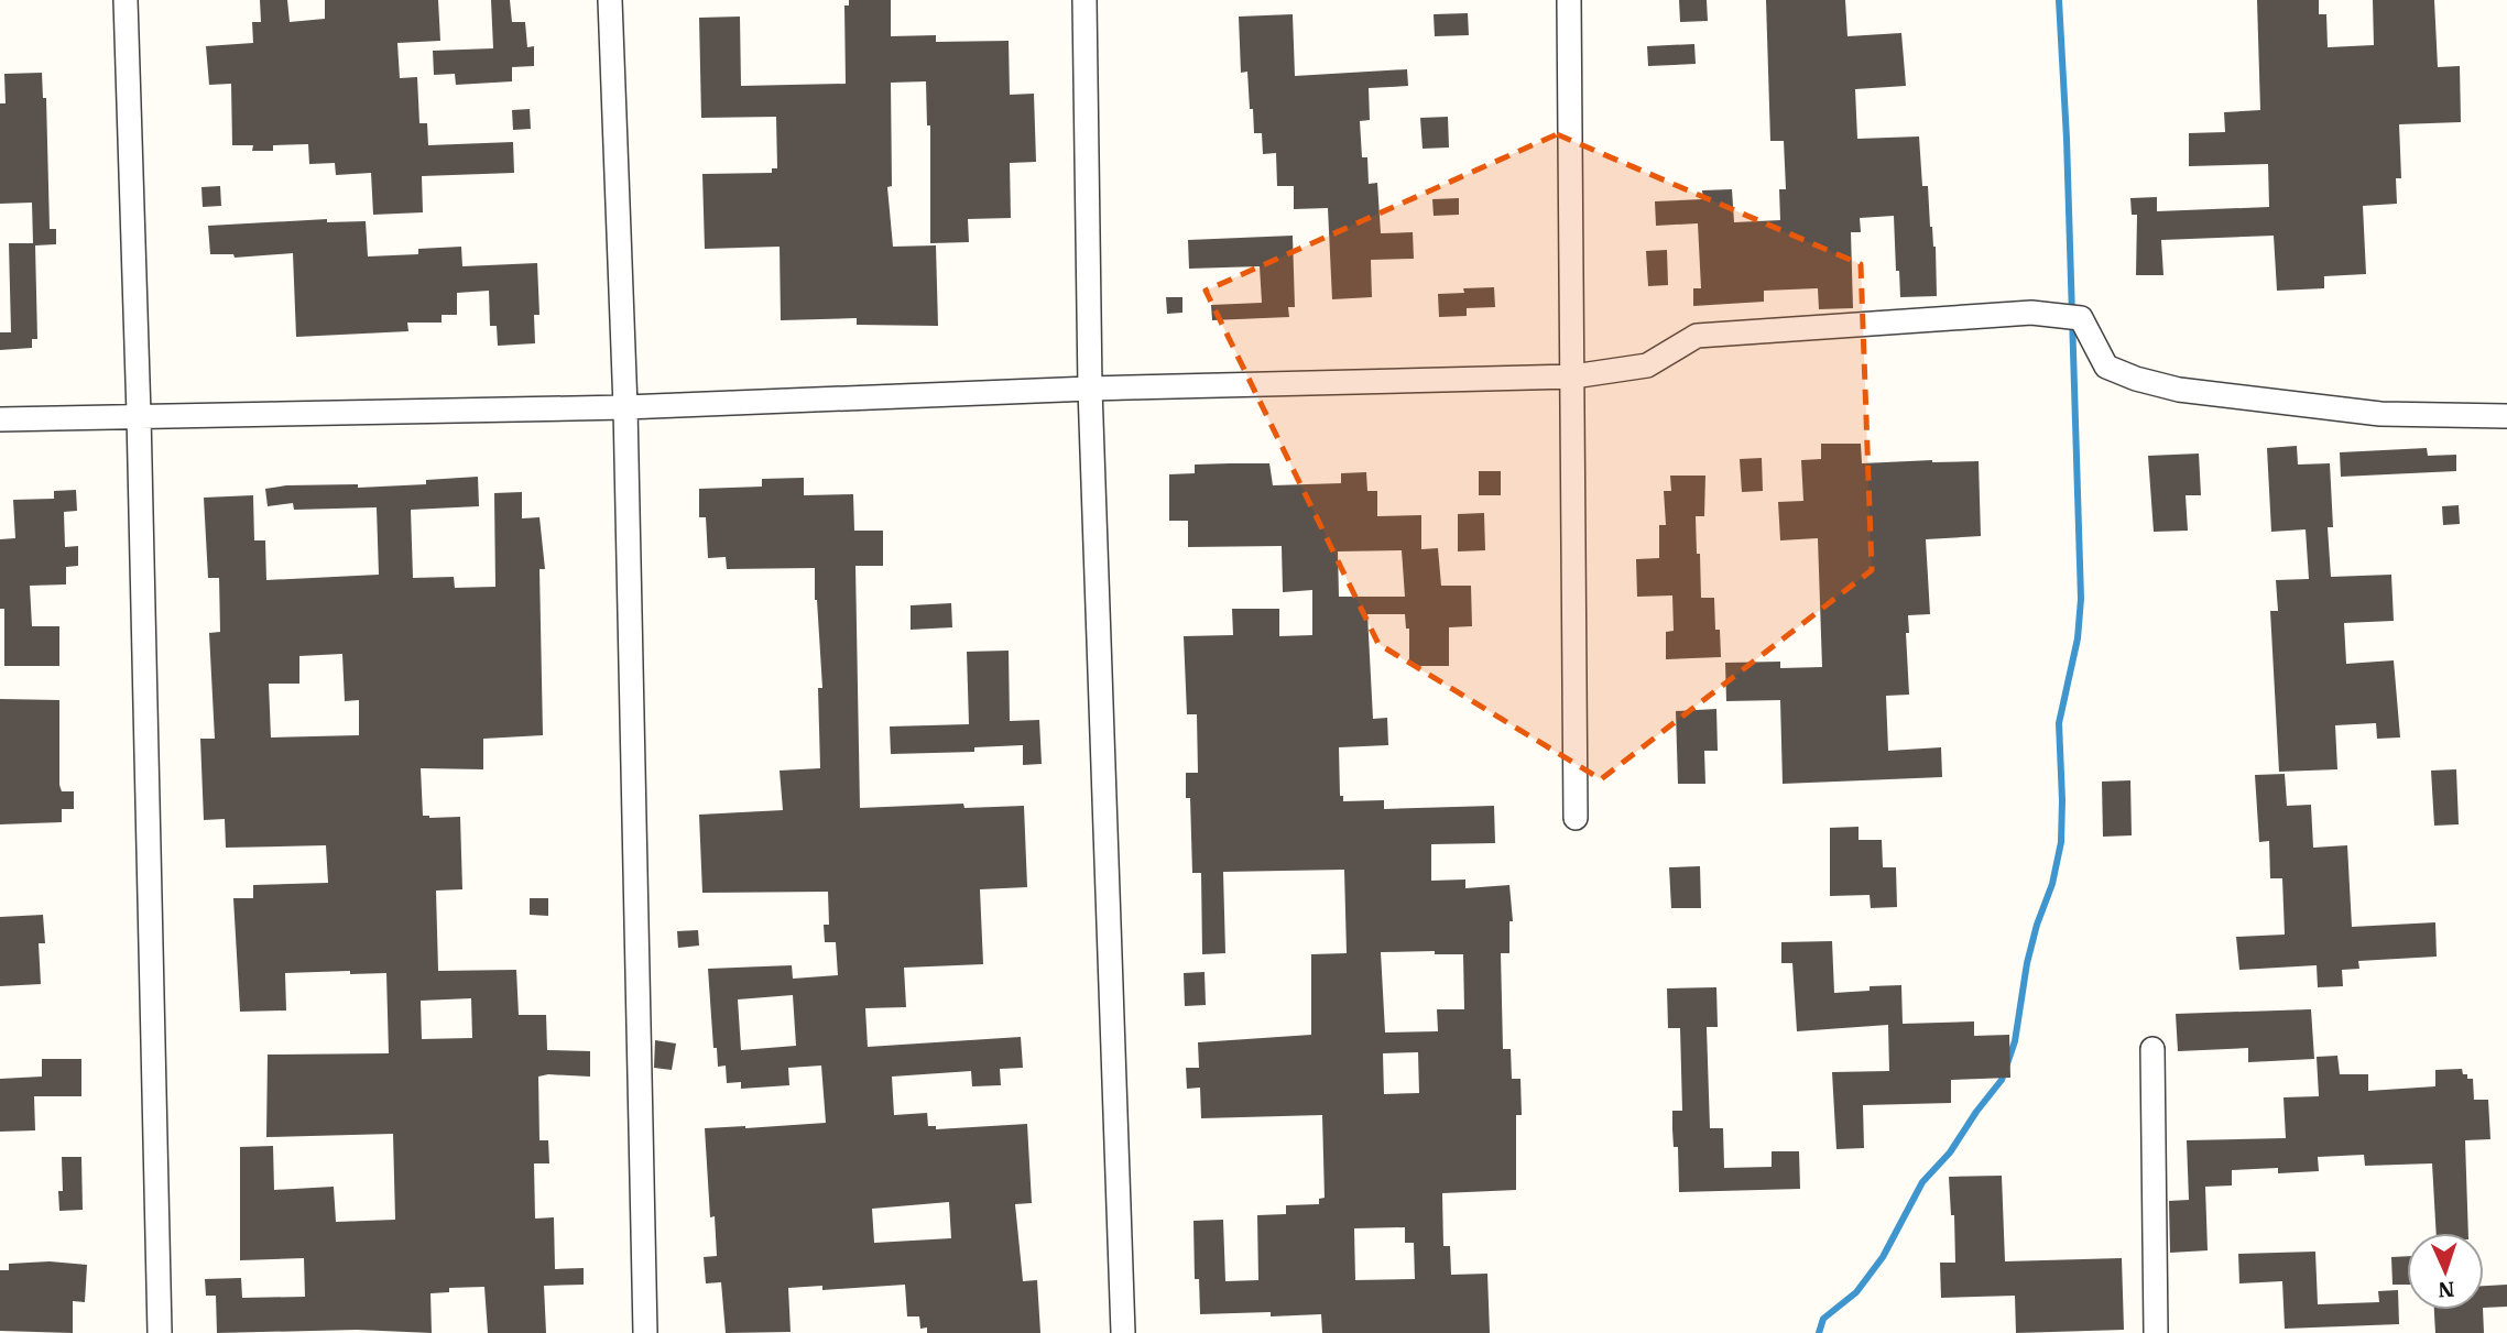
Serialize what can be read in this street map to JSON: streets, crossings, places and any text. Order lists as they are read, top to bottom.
{
  "north": "bottom"
}
